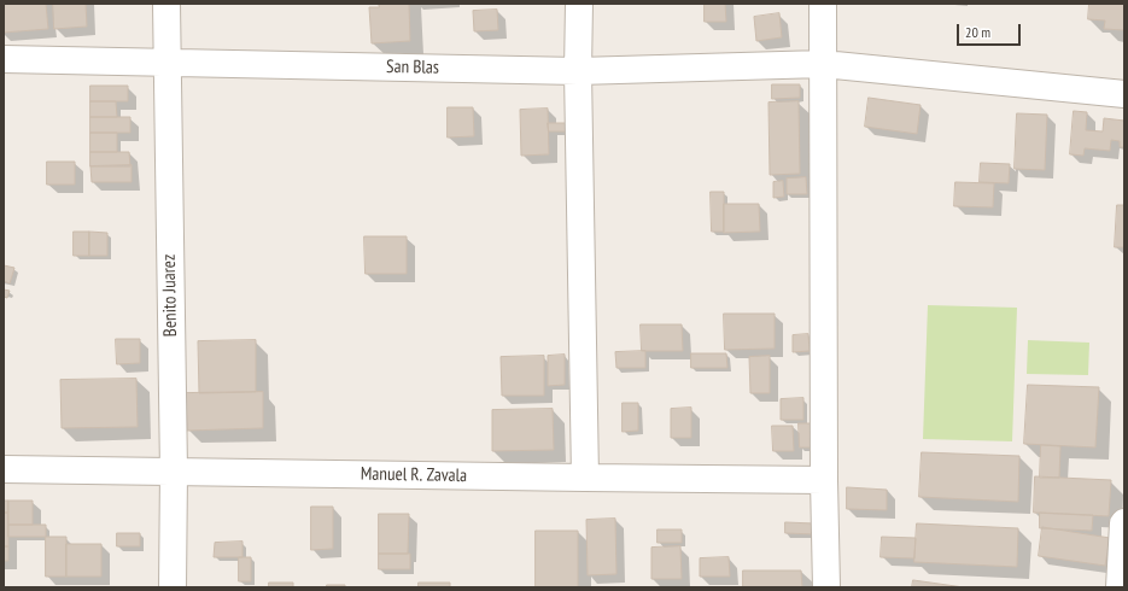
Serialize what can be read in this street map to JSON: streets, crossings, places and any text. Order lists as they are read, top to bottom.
{
  "streets": {
    "street": ["San Blas", "Benito Juarez", "Manuel R. Zavala"]
  },
  "crossings": [
    ["San Blas", "Benito Juarez"],
    ["Benito Juarez", "Manuel R. Zavala"]
  ],
  "scale_bar": "20 m"
}
